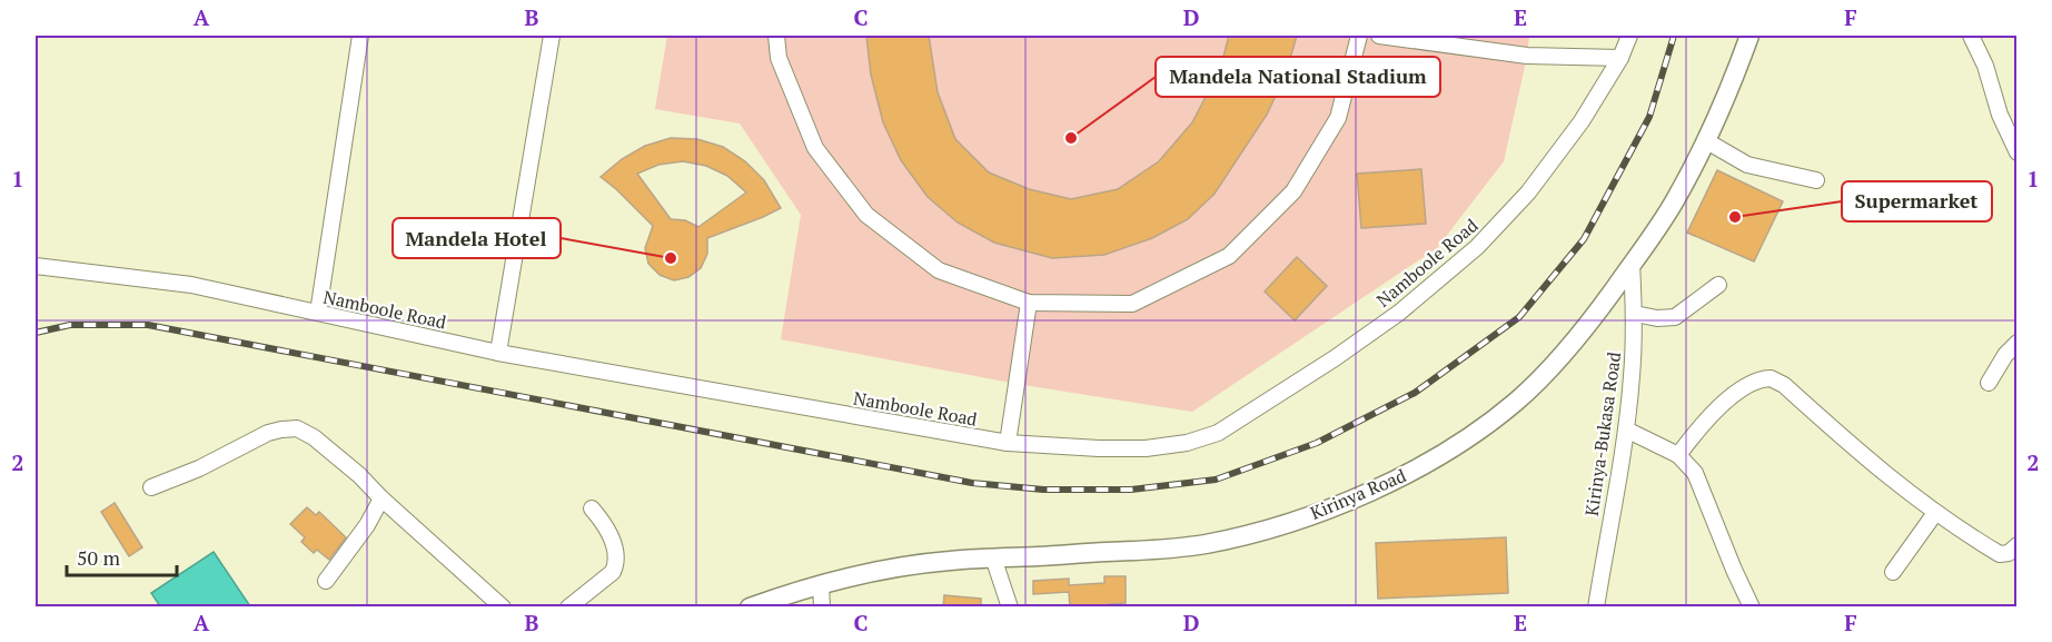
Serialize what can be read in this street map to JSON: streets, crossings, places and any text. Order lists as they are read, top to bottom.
{
  "streets": {
    "main road": ["Kirinya Road"],
    "street": ["Namboole Road", "Kirinya-Bukasa Road"]
  },
  "crossings": [
    ["Kirinya-Bukasa Road", "Kirinya Road"]
  ],
  "places": ["Mandela National Stadium", "Supermarket", "Mandela Hotel"],
  "scale_bar": "50 m",
  "grid": {
    "columns": [
      "A",
      "B",
      "C",
      "D",
      "E",
      "F"
    ],
    "rows": ["1", "2"]
  }
}
